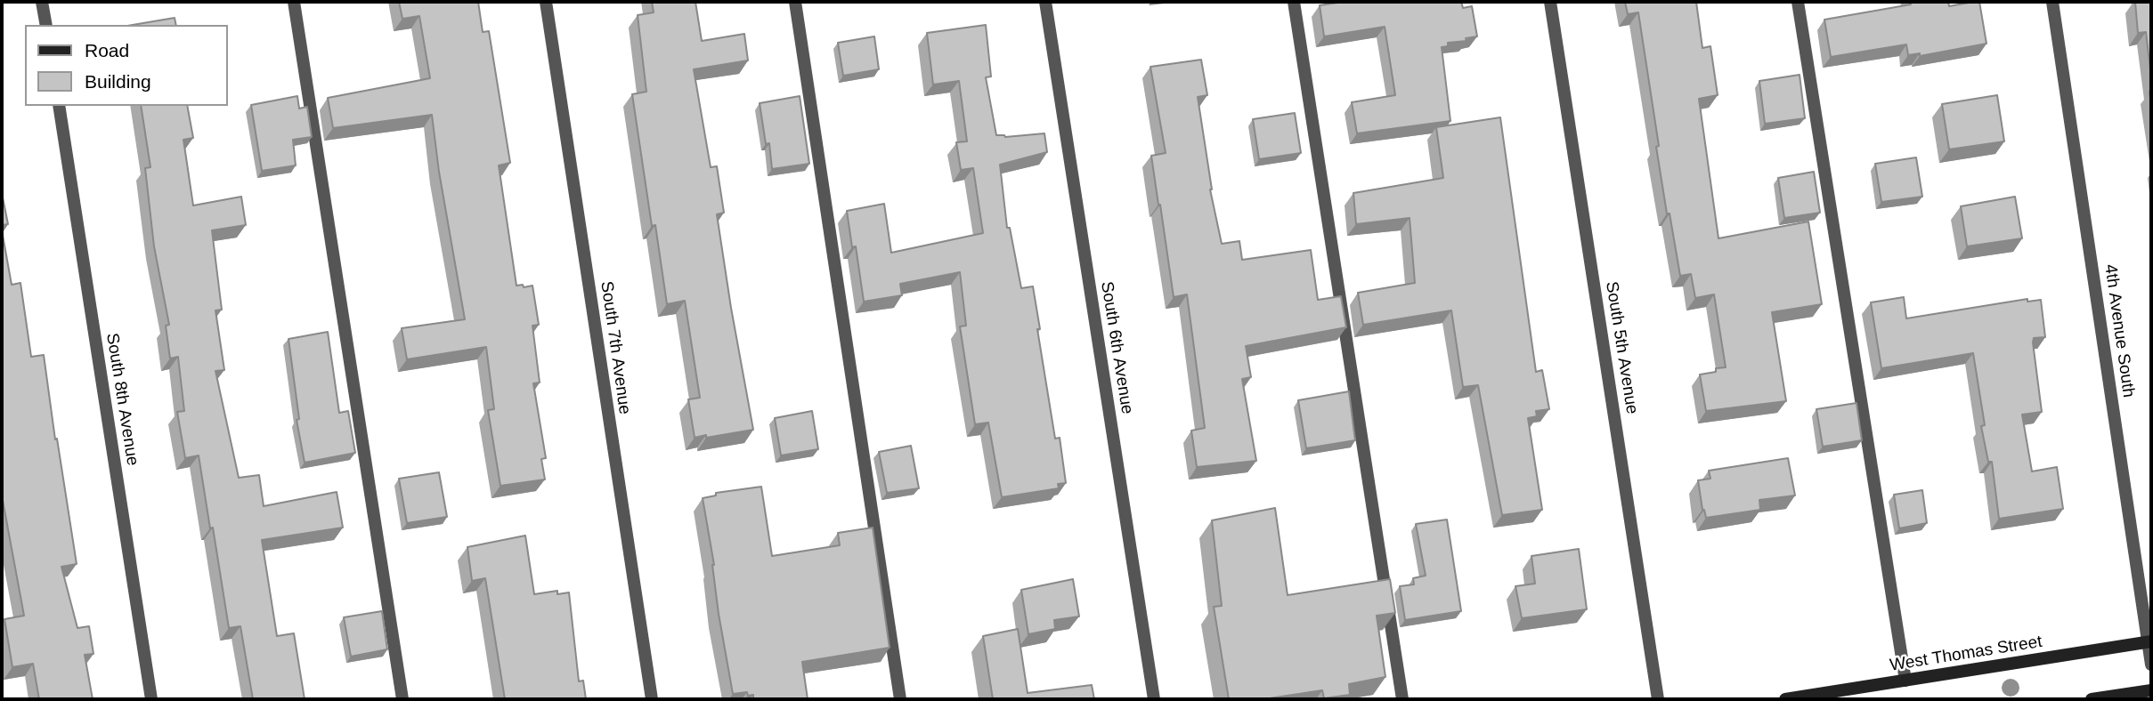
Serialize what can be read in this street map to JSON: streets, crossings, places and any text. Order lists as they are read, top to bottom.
{
  "streets": {
    "main road": ["West Thomas Street"],
    "street": [
      "4th Avenue South",
      "South 7th Avenue",
      "South 6th Avenue",
      "South 5th Avenue",
      "South 8th Avenue"
    ]
  },
  "crossings": [
    ["4th Avenue South", "West Thomas Street"]
  ],
  "legend": ["Road", "Building"]
}
